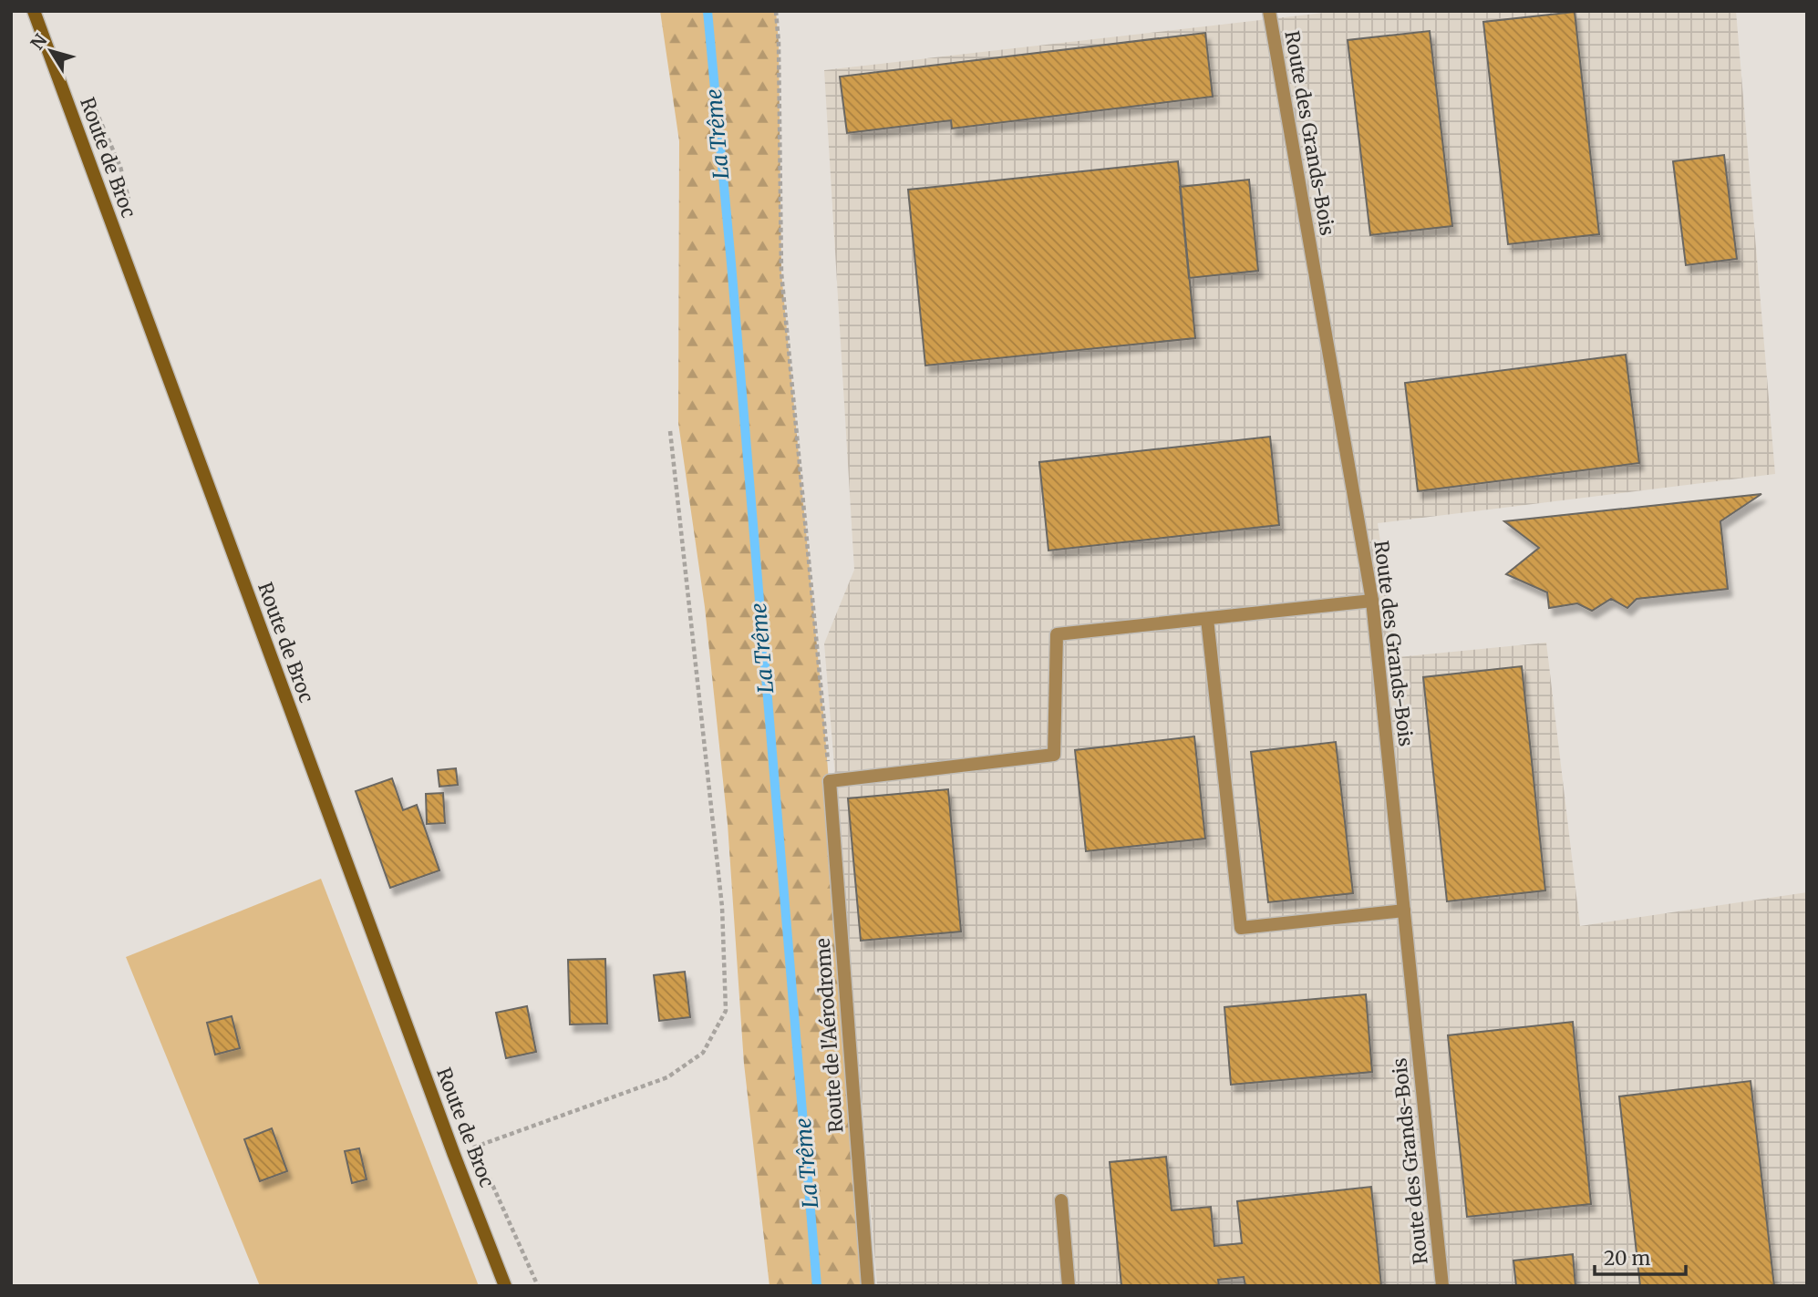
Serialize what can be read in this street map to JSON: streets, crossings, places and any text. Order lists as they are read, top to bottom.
{
  "streets": {
    "main road": ["Route de Broc"],
    "street": ["Route des Grands-Bois", "Route de l'Aérodrome"]
  },
  "water": ["La Trême"],
  "scale_bar": "20 m",
  "north": "top left"
}
